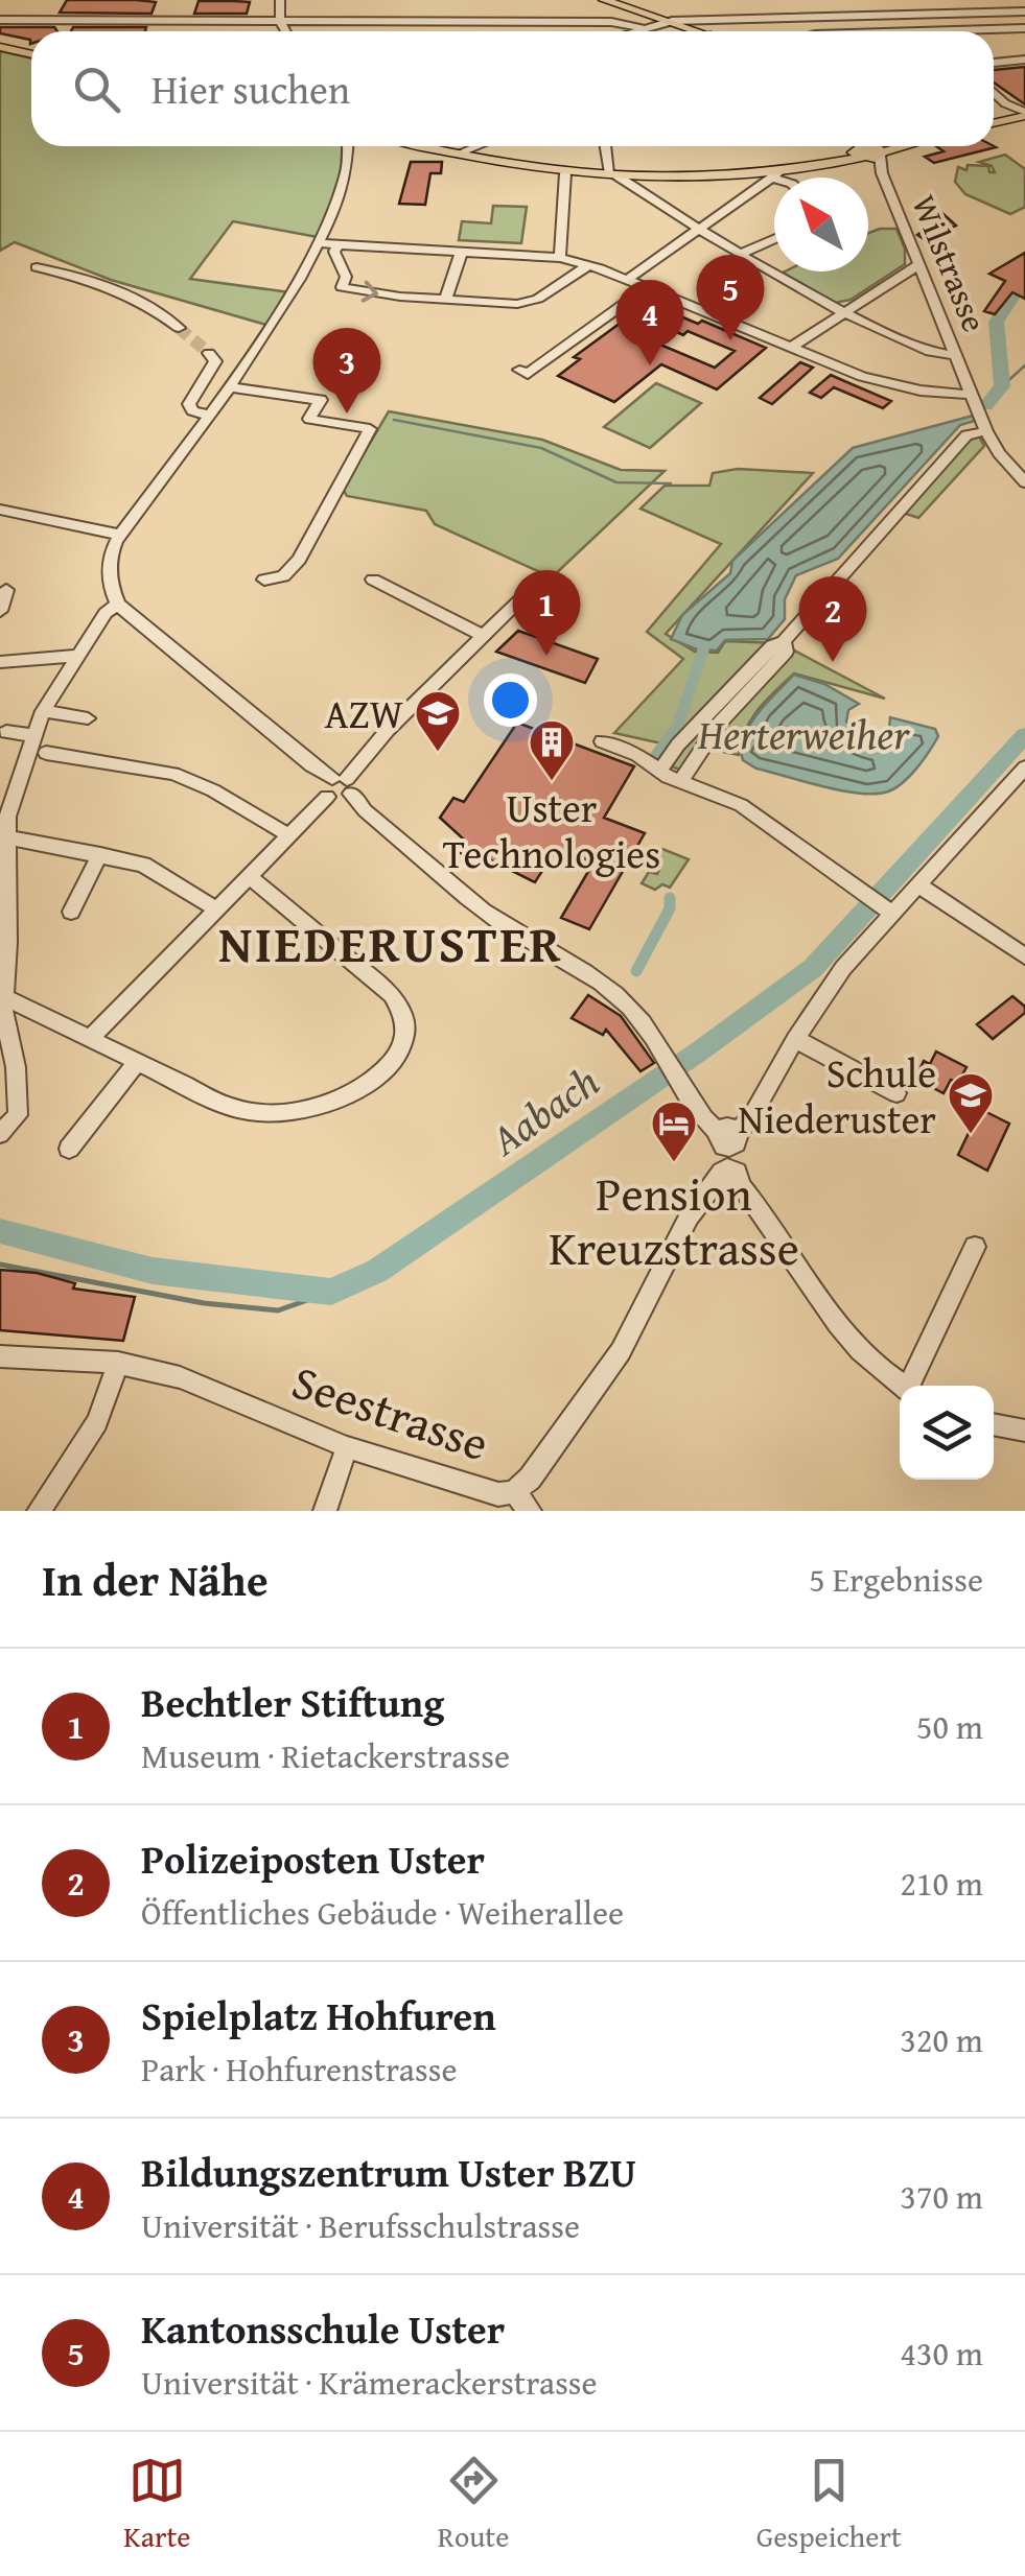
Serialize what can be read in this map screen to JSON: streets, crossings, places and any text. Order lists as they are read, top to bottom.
{
  "streets": {
    "street": ["Wilstrasse", "Seestrasse"]
  },
  "districts": ["NIEDERUSTER"],
  "water": ["Herterweiher", "Aabach"],
  "places": {
    "school or university": ["AZW", "Schule Niederuster"],
    "building": ["Uster Technologies"],
    "hotel": ["Pension Kreuzstrasse"]
  },
  "north": "top left",
  "page": {
    "search": "Hier suchen",
    "pins": [
      "5",
      "4",
      "3",
      "1",
      "2"
    ],
    "heading": ["In der Nähe", "5 Ergebnisse"],
    "list": [
      {
        "mark": "1",
        "name": "Bechtler Stiftung",
        "note": "Museum · Rietackerstrasse",
        "value": "50 m"
      },
      {
        "mark": "2",
        "name": "Polizeiposten Uster",
        "note": "Öffentliches Gebäude · Weiherallee",
        "value": "210 m"
      },
      {
        "mark": "3",
        "name": "Spielplatz Hohfuren",
        "note": "Park · Hohfurenstrasse",
        "value": "320 m"
      },
      {
        "mark": "4",
        "name": "Bildungszentrum Uster BZU",
        "note": "Universität · Berufsschulstrasse",
        "value": "370 m"
      },
      {
        "mark": "5",
        "name": "Kantonsschule Uster",
        "note": "Universität · Krämerackerstrasse",
        "value": "430 m"
      }
    ],
    "nav": ["Karte", "Route", "Gespeichert"]
  }
}
